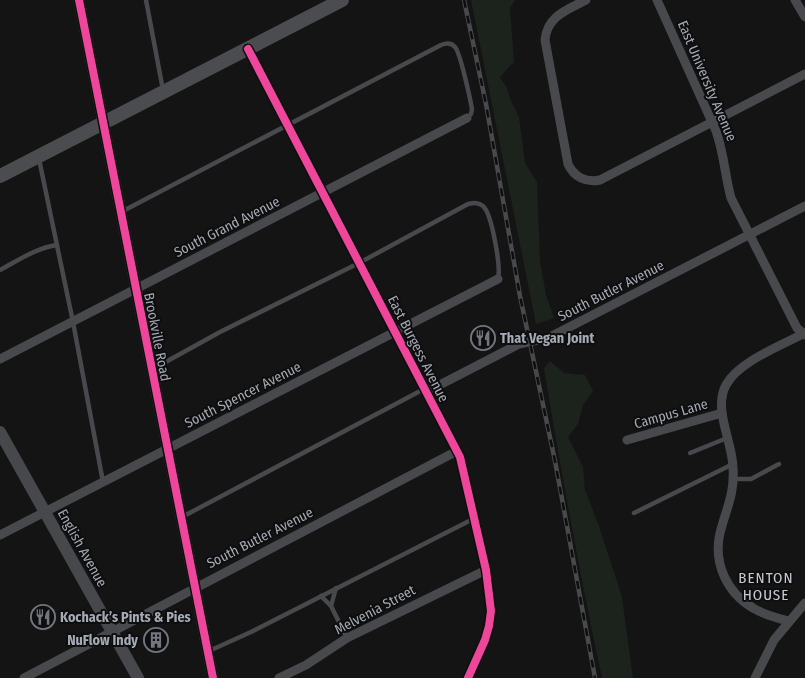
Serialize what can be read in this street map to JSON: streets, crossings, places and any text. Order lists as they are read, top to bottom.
{
  "streets": {
    "main road": ["English Avenue"],
    "street": [
      "East University Avenue",
      "South Grand Avenue",
      "South Butler Avenue",
      "Brookville Road",
      "East Burgess Avenue",
      "South Spencer Avenue",
      "Campus Lane",
      "Melvenia Street"
    ]
  },
  "crossings": [
    ["East University Avenue", "South Butler Avenue"],
    ["South Grand Avenue", "Brookville Road"],
    ["South Grand Avenue", "East Burgess Avenue"],
    ["South Butler Avenue", "Brookville Road"],
    ["South Butler Avenue", "East Burgess Avenue"],
    ["South Butler Avenue", "English Avenue"],
    ["Brookville Road", "South Spencer Avenue"],
    ["East Burgess Avenue", "South Spencer Avenue"],
    ["East Burgess Avenue", "Melvenia Street"],
    ["South Spencer Avenue", "English Avenue"]
  ],
  "districts": ["BENTON HOUSE"],
  "places": {
    "restaurant": ["That Vegan Joint", "Kochack’s Pints & Pies"],
    "building": ["NuFlow Indy"]
  }
}
